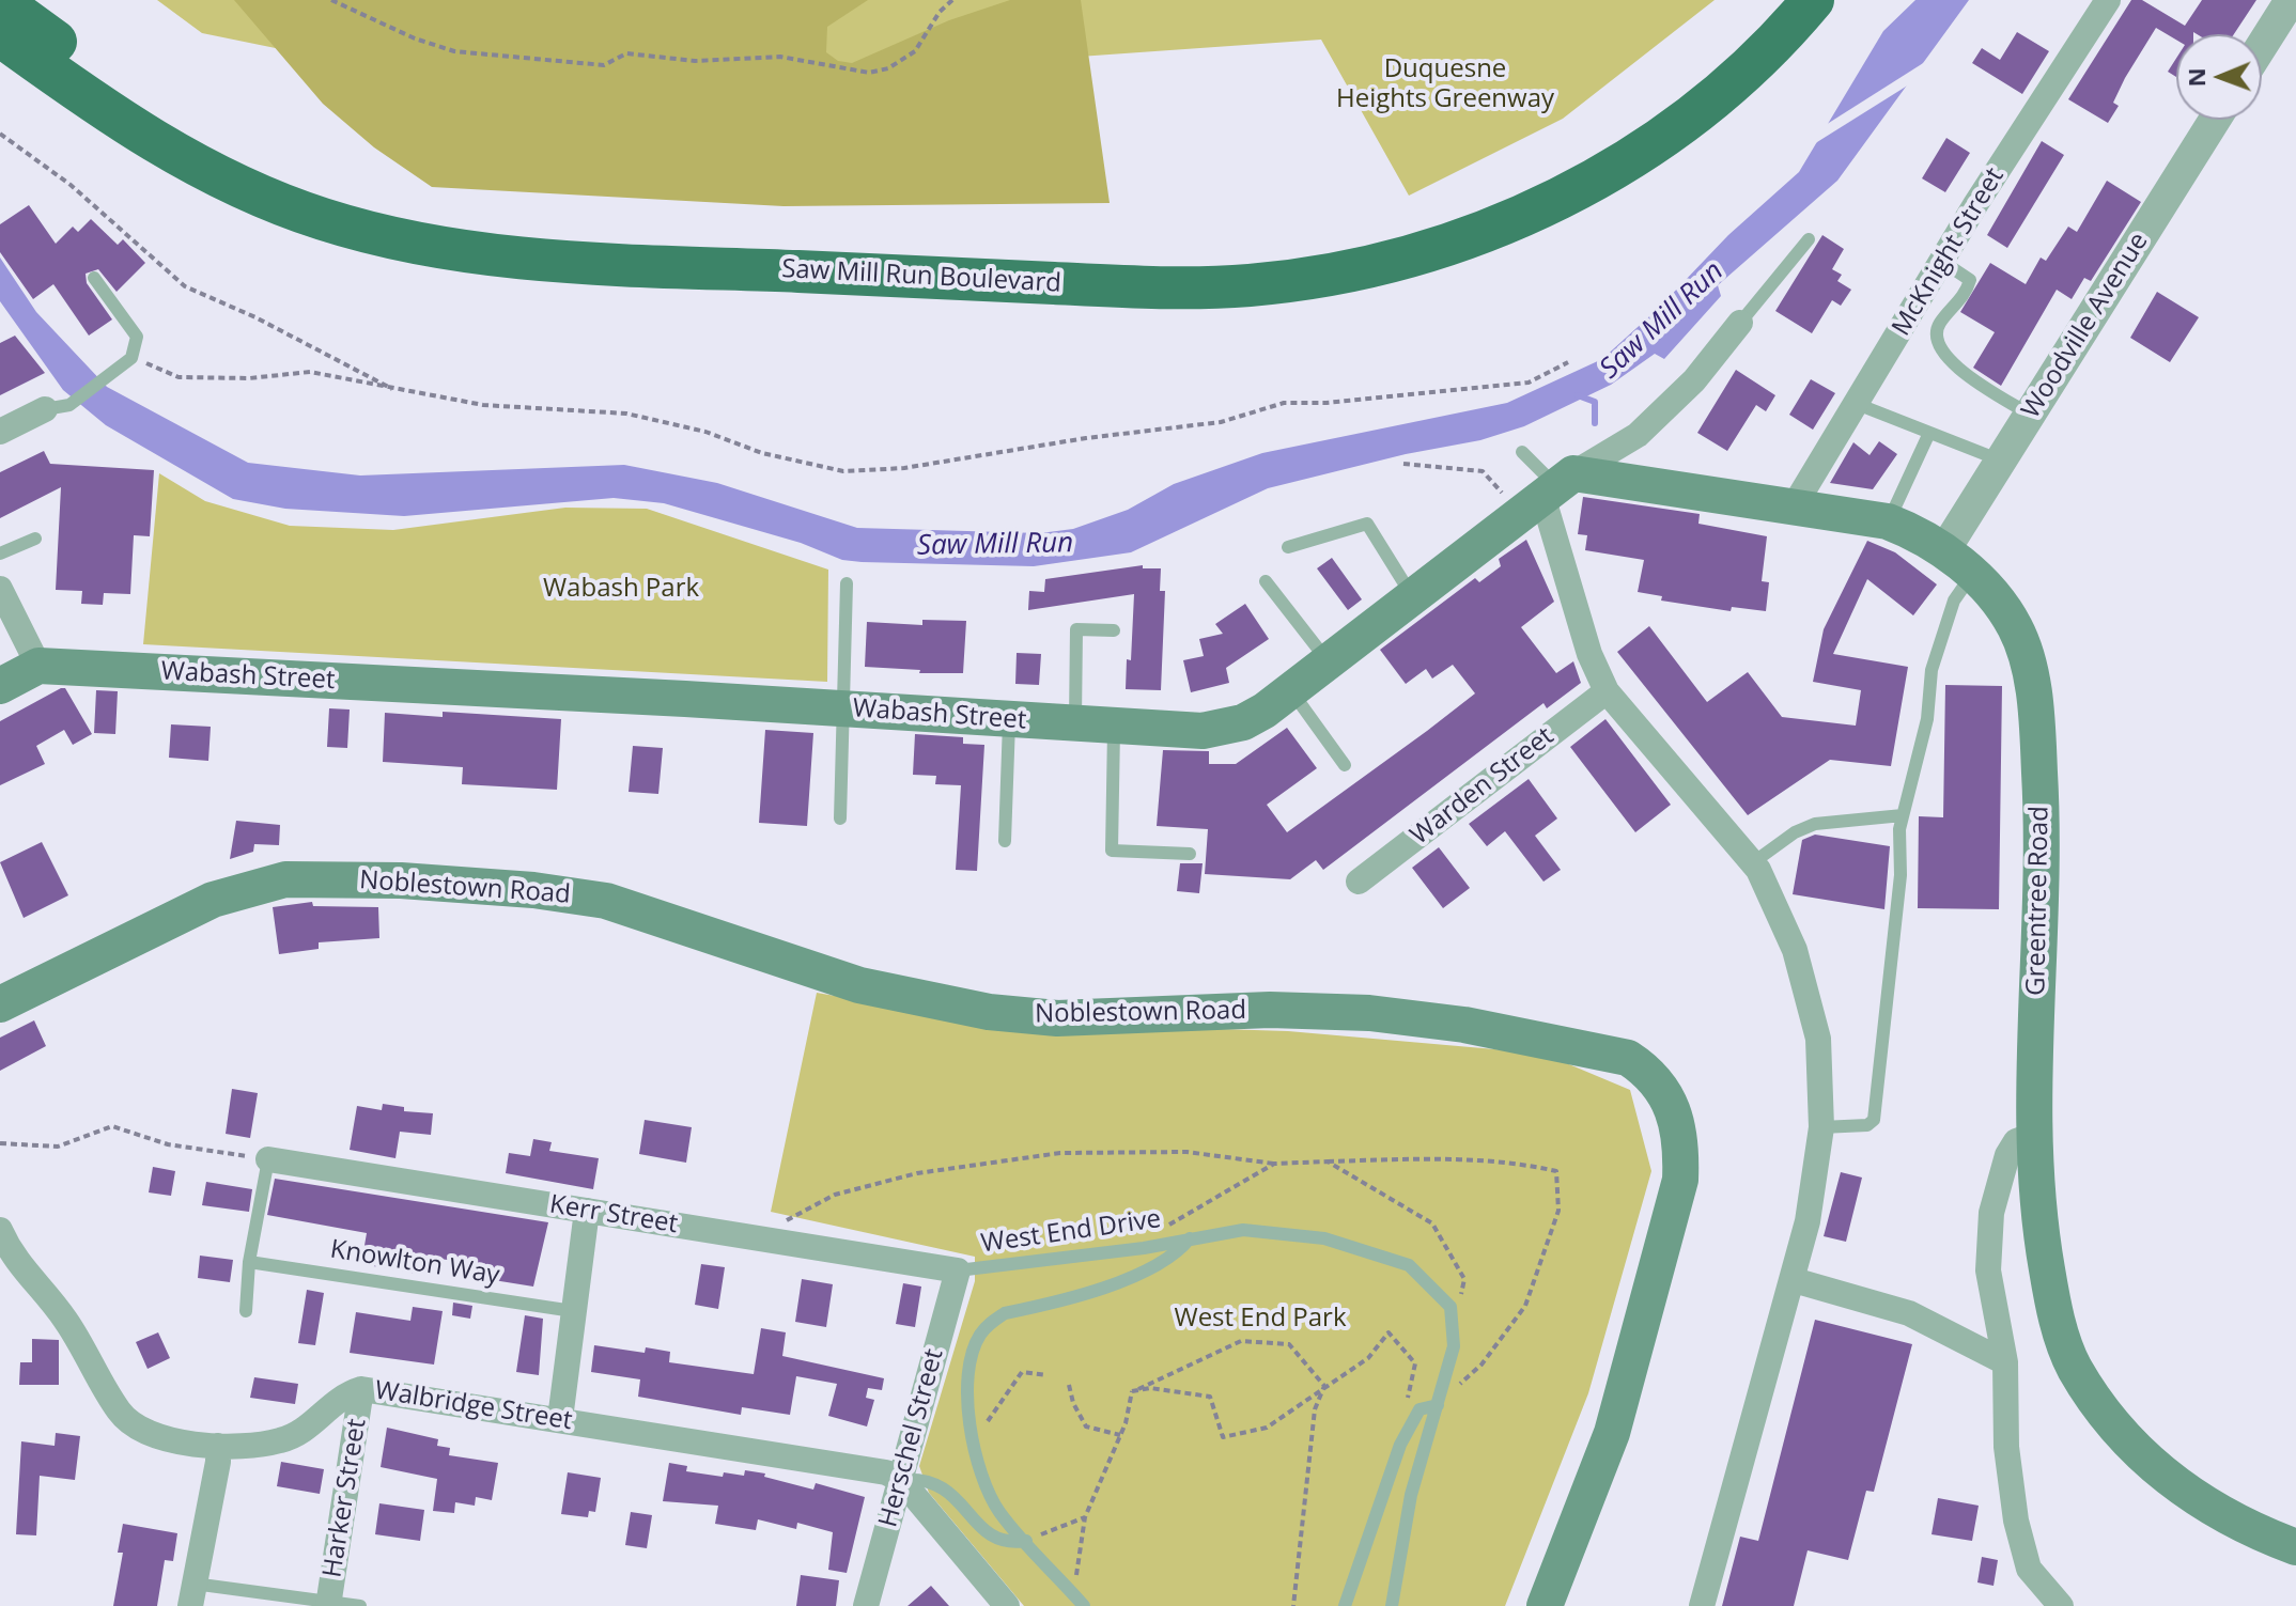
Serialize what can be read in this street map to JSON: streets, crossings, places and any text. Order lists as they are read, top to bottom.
{
  "streets": {
    "highway": ["Saw Mill Run Boulevard"],
    "main road": ["Wabash Street", "Noblestown Road", "Greentree Road"],
    "street": [
      "McKnight Street",
      "Woodville Avenue",
      "Warden Street",
      "Kerr Street",
      "Walbridge Street",
      "Herschel Street",
      "Harker Street"
    ],
    "lane": ["West End Drive", "Knowlton Way"]
  },
  "crossings": [
    ["McKnight Street", "Greentree Road"],
    ["Woodville Avenue", "Greentree Road"],
    ["Wabash Street", "Greentree Road"],
    ["Kerr Street", "West End Drive"],
    ["Kerr Street", "Herschel Street"],
    ["West End Drive", "Herschel Street"],
    ["Walbridge Street", "Herschel Street"],
    ["Walbridge Street", "Harker Street"]
  ],
  "water": ["Saw Mill Run"],
  "parks": ["Duquesne Heights Greenway", "Wabash Park", "West End Park"],
  "north": "left"
}
